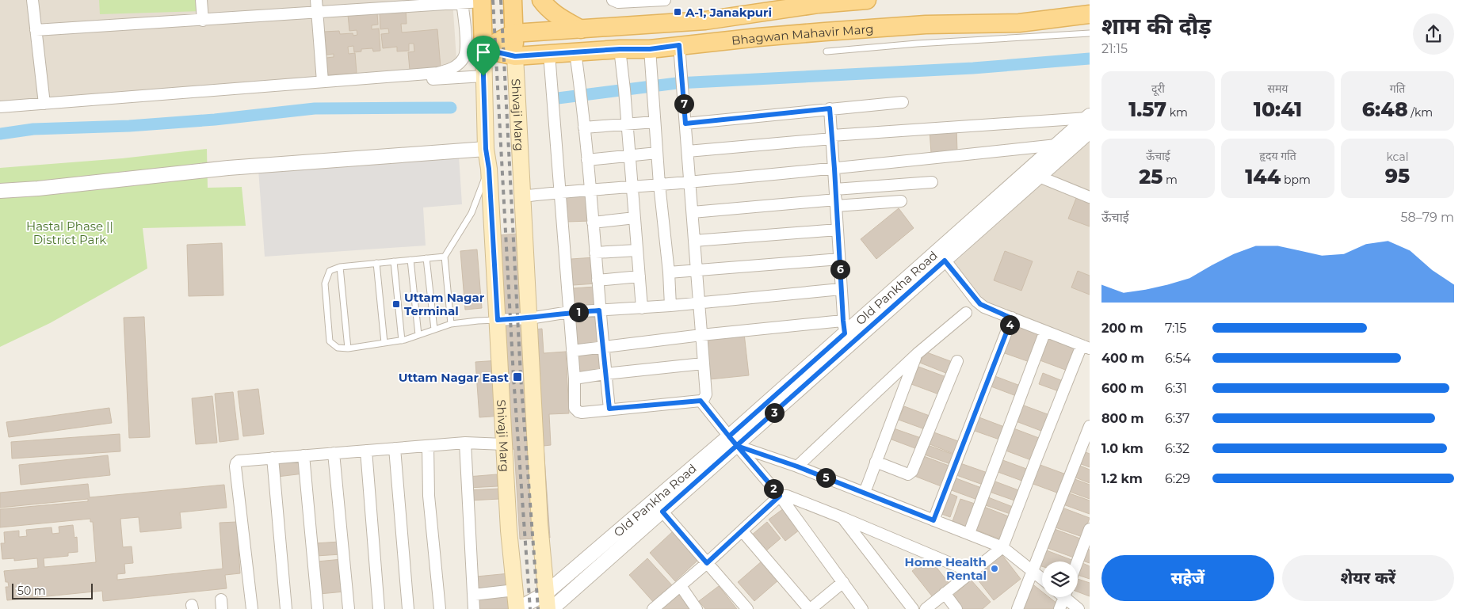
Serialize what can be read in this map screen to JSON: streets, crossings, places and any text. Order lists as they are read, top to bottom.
{
  "streets": {
    "main road": ["Bhagwan Mahavir Marg", "Shivaji Marg"],
    "street": ["Old Pankha Road"]
  },
  "crossings": [
    ["Bhagwan Mahavir Marg", "Shivaji Marg"],
    ["Shivaji Marg", "Old Pankha Road"]
  ],
  "parks": ["Hastal Phase || District Park"],
  "places": {
    "transit": ["A-1, Janakpuri", "Uttam Nagar Terminal", "Uttam Nagar East"],
    "other": ["Home Health Rental"]
  },
  "scale_bar": "50 m",
  "page": {
    "heading": ["शाम की दौड़", "21:15"],
    "stats": [
      ["दूरी", "1.57 km"],
      ["समय", "10:41"],
      ["गति", "6:48 /km"],
      ["ऊँचाई", "25 m"],
      ["हृदय गति", "144 bpm"],
      ["kcal", "95"]
    ],
    "pins": [
      "7",
      "6",
      "1",
      "4",
      "3",
      "5",
      "2"
    ],
    "chart": ["ऊँचाई", "58–79 m"],
    "list": [
      {
        "name": "200 m",
        "note": "7:15"
      },
      {
        "name": "400 m",
        "note": "6:54"
      },
      {
        "name": "600 m",
        "note": "6:31"
      },
      {
        "name": "800 m",
        "note": "6:37"
      },
      {
        "name": "1.0 km",
        "note": "6:32"
      },
      {
        "name": "1.2 km",
        "note": "6:29"
      }
    ],
    "buttons": ["सहेजें", "शेयर करें"],
    "scale": "50 m"
  }
}
